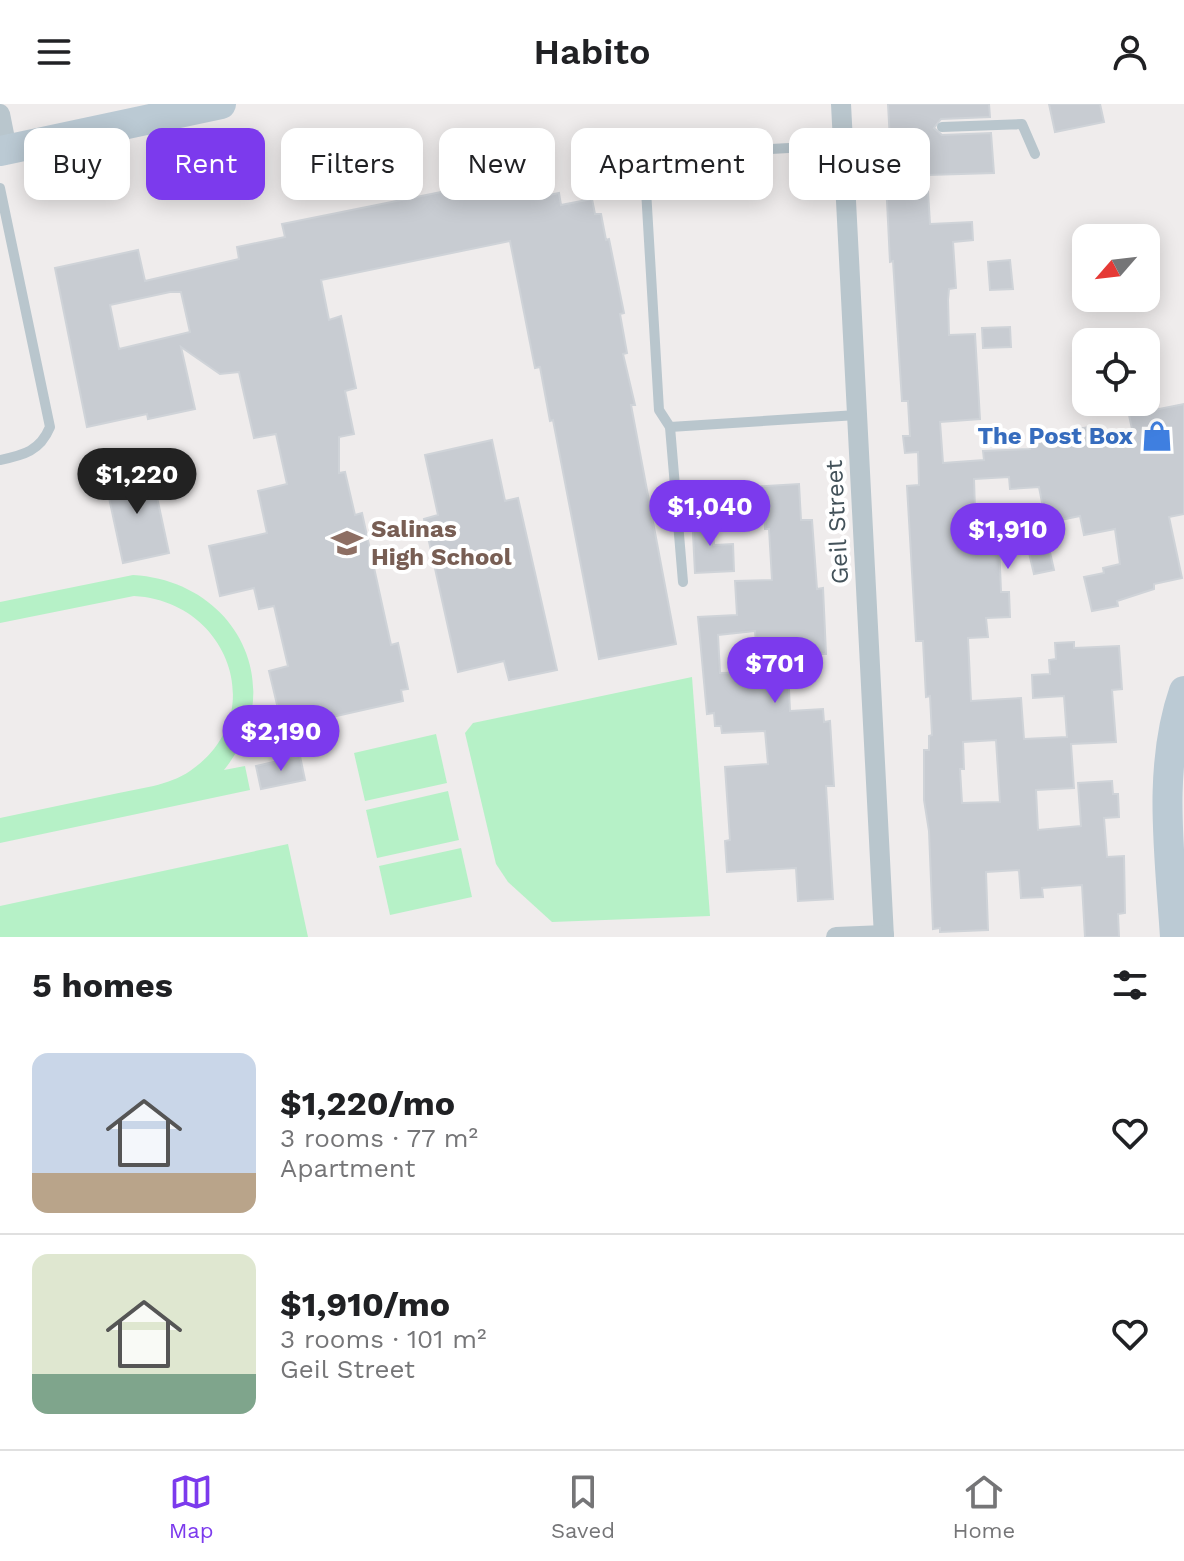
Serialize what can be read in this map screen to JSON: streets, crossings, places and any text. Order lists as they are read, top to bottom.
{
  "streets": {
    "street": ["Geil Street"]
  },
  "places": {
    "shop": ["The Post Box"],
    "school or university": ["Salinas High School"]
  },
  "north": "bottom left",
  "page": {
    "header": "Habito",
    "chip": [
      "Buy",
      "Rent",
      "Filters",
      "New",
      "Apartment",
      "House"
    ],
    "price": [
      "$1,220",
      "$1,040",
      "$1,910",
      "$701",
      "$2,190"
    ],
    "heading": "5 homes",
    "list": [
      {
        "name": "$1,220/mo",
        "note": "3 rooms · 77 m² · Apartment"
      },
      {
        "name": "$1,910/mo",
        "note": "3 rooms · 101 m² · Geil Street"
      }
    ],
    "tabs": ["Map", "Saved", "Home"]
  }
}
